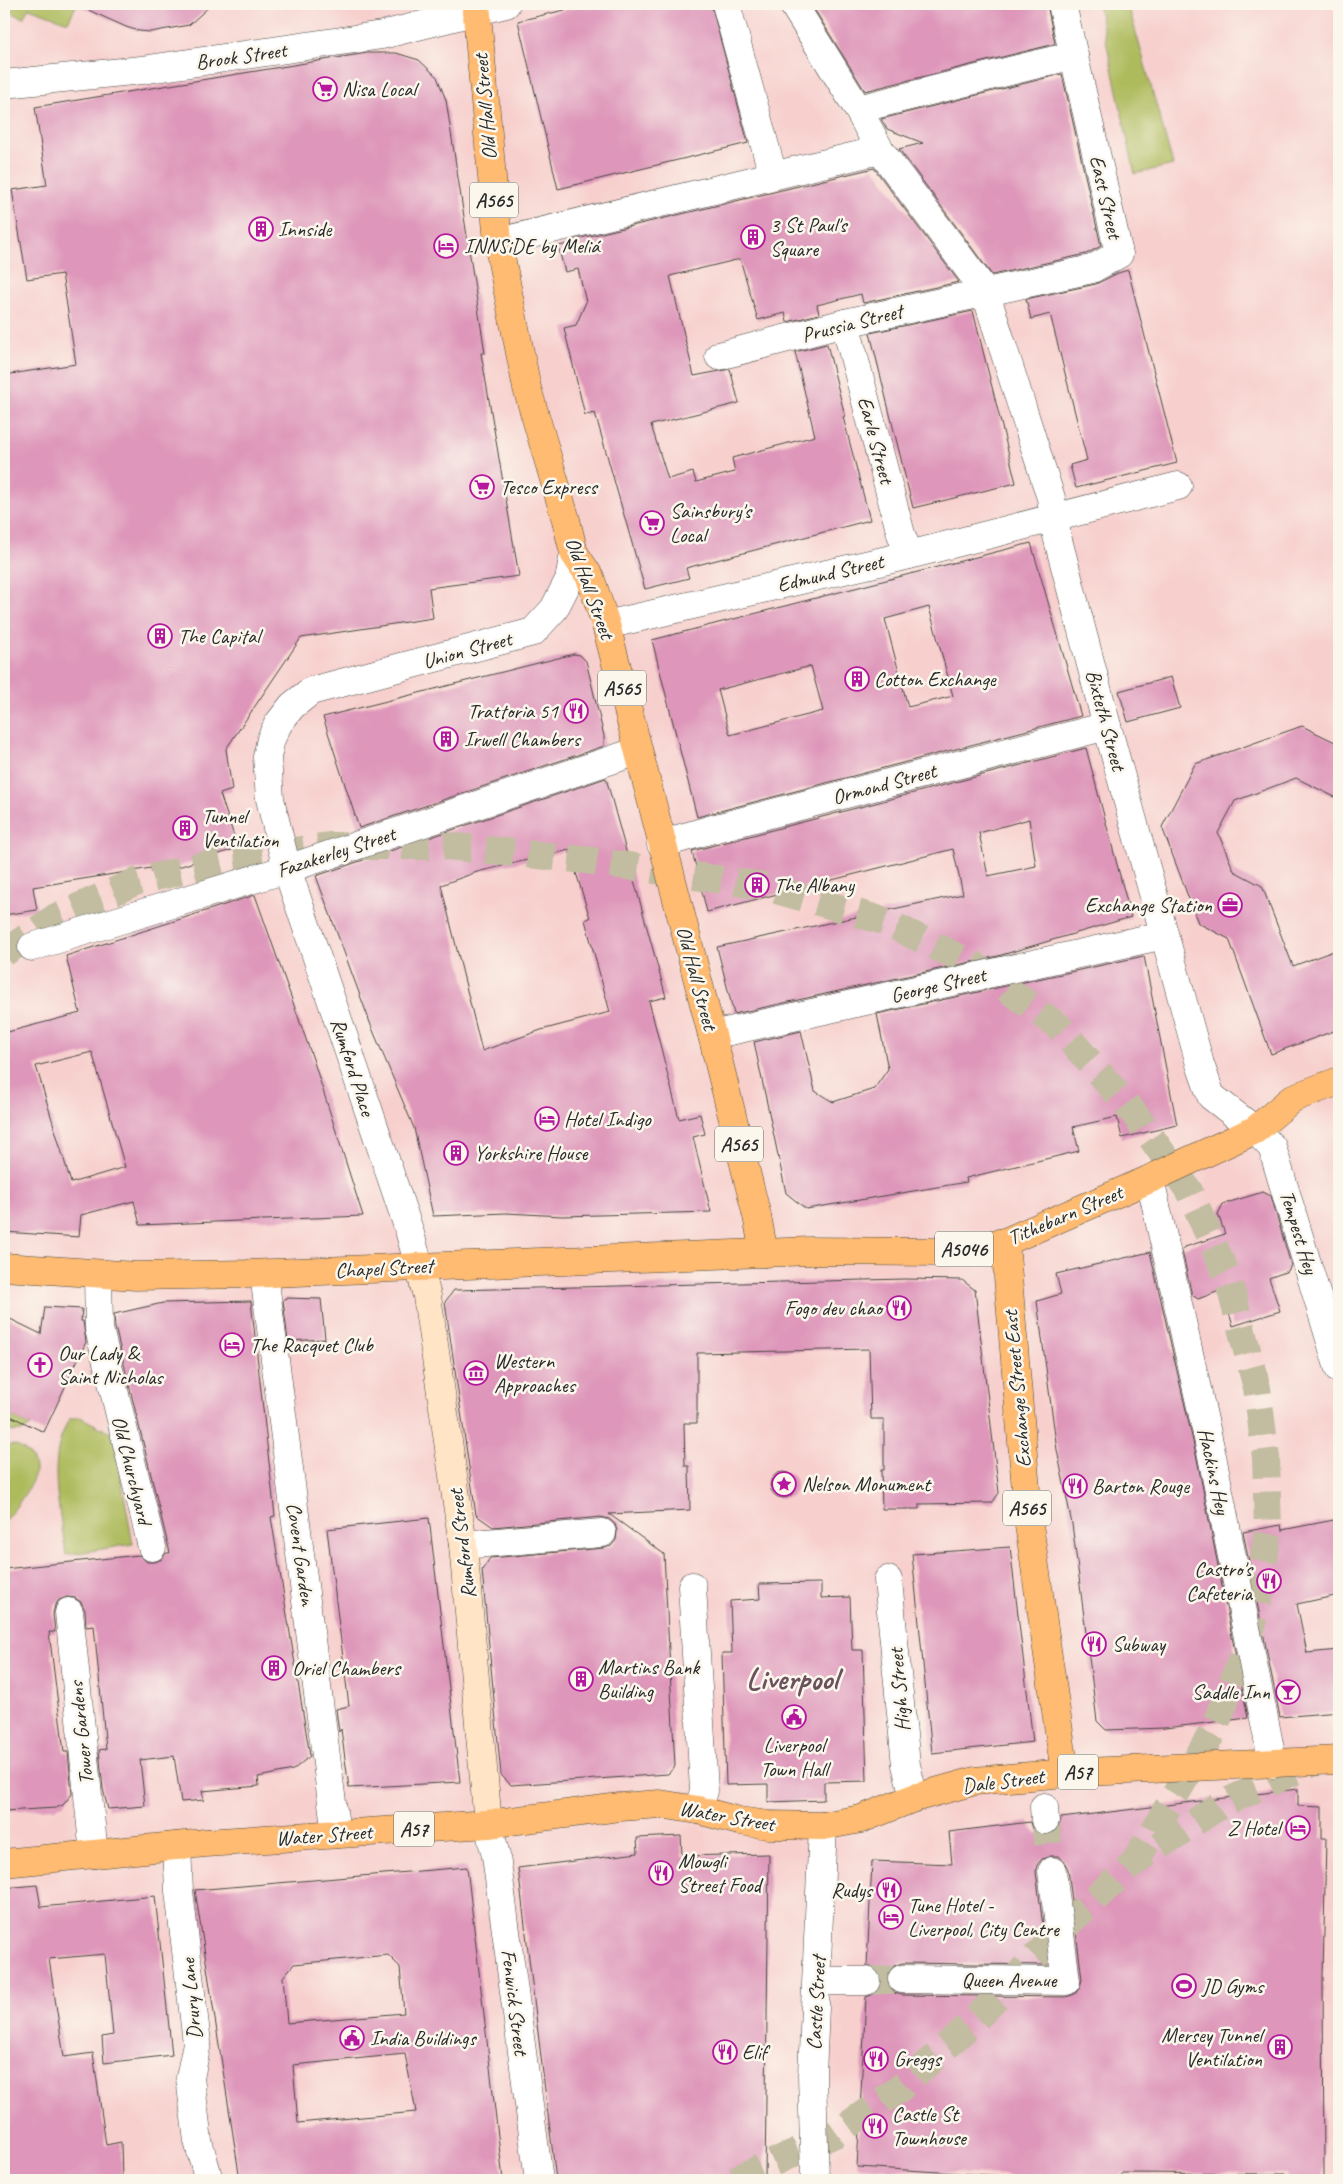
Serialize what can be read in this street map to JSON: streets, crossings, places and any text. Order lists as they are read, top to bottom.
{
  "streets": {
    "main road": [
      "Old Hall Street",
      "A565",
      "Tithebarn Street",
      "A5046",
      "Chapel Street",
      "Exchange Street East",
      "A57",
      "Dale Street",
      "Water Street"
    ],
    "street": [
      "Brook Street",
      "East Street",
      "Prussia Street",
      "Earle Street",
      "Edmund Street",
      "Union Street",
      "Bixteth Street",
      "Ormond Street",
      "Fazakerley Street",
      "George Street",
      "Rumford Place",
      "Tempest Hey",
      "Old Churchyard",
      "Hackins Hey",
      "Rumford Street",
      "Covent Garden",
      "High Street",
      "Tower Gardens",
      "Queen Avenue",
      "Drury Lane",
      "Fenwick Street",
      "Castle Street"
    ]
  },
  "crossings": [
    ["Brook Street", "Old Hall Street"],
    ["Old Hall Street", "Edmund Street"],
    ["Old Hall Street", "Union Street"],
    ["Old Hall Street", "Ormond Street"],
    ["Old Hall Street", "Fazakerley Street"],
    ["Old Hall Street", "George Street"],
    ["Old Hall Street", "Tithebarn Street"],
    ["Old Hall Street", "Chapel Street"],
    ["East Street", "Prussia Street"],
    ["East Street", "Bixteth Street"],
    ["Prussia Street", "Earle Street"],
    ["Prussia Street", "Bixteth Street"],
    ["Earle Street", "Edmund Street"],
    ["Edmund Street", "Bixteth Street"],
    ["Union Street", "Rumford Place"],
    ["Bixteth Street", "Ormond Street"],
    ["Bixteth Street", "George Street"],
    ["Bixteth Street", "Tithebarn Street"],
    ["Bixteth Street", "Tempest Hey"],
    ["Fazakerley Street", "Rumford Place"],
    ["Rumford Place", "Chapel Street"],
    ["Rumford Place", "Rumford Street"],
    ["Tithebarn Street", "Tempest Hey"],
    ["Tithebarn Street", "Chapel Street"],
    ["Tithebarn Street", "Exchange Street East"],
    ["Tithebarn Street", "Hackins Hey"],
    ["Chapel Street", "Old Churchyard"],
    ["Chapel Street", "Rumford Street"],
    ["Chapel Street", "Covent Garden"],
    ["Exchange Street East", "Dale Street"],
    ["Hackins Hey", "Dale Street"],
    ["Rumford Street", "Water Street"],
    ["Rumford Street", "Fenwick Street"],
    ["Covent Garden", "Water Street"],
    ["High Street", "Dale Street"],
    ["Tower Gardens", "Water Street"],
    ["Dale Street", "Water Street"],
    ["Dale Street", "Castle Street"],
    ["Water Street", "Drury Lane"],
    ["Water Street", "Fenwick Street"],
    ["Water Street", "Castle Street"]
  ],
  "districts": ["Liverpool"],
  "places": {
    "supermarket": ["Nisa Local", "Tesco Express", "Sainsbury's Local"],
    "building": [
      "Innside",
      "3 St Paul's Square",
      "The Capital",
      "Cotton Exchange",
      "Irwell Chambers",
      "Tunnel Ventilation",
      "The Albany",
      "Yorkshire House",
      "Oriel Chambers",
      "Martins Bank Building",
      "Mersey Tunnel Ventilation"
    ],
    "hotel": [
      "INNSiDE by Meliá",
      "Hotel Indigo",
      "The Racquet Club",
      "Z Hotel",
      "Tune Hotel - Liverpool, City Centre"
    ],
    "restaurant": [
      "Trattoria 51",
      "Fogo dev chao",
      "Barton Rouge",
      "Castro's Cafeteria",
      "Subway",
      "Mowgli Street Food",
      "Rudys",
      "Elif",
      "Greggs",
      "Castle St Townhouse"
    ],
    "office": ["Exchange Station"],
    "church": ["Our Lady & Saint Nicholas"],
    "museum": ["Western Approaches"],
    "place": ["Nelson Monument"],
    "bar": ["Saddle Inn"],
    "public building": ["Liverpool Town Hall", "India Buildings"],
    "sports": ["JD Gyms"]
  }
}
